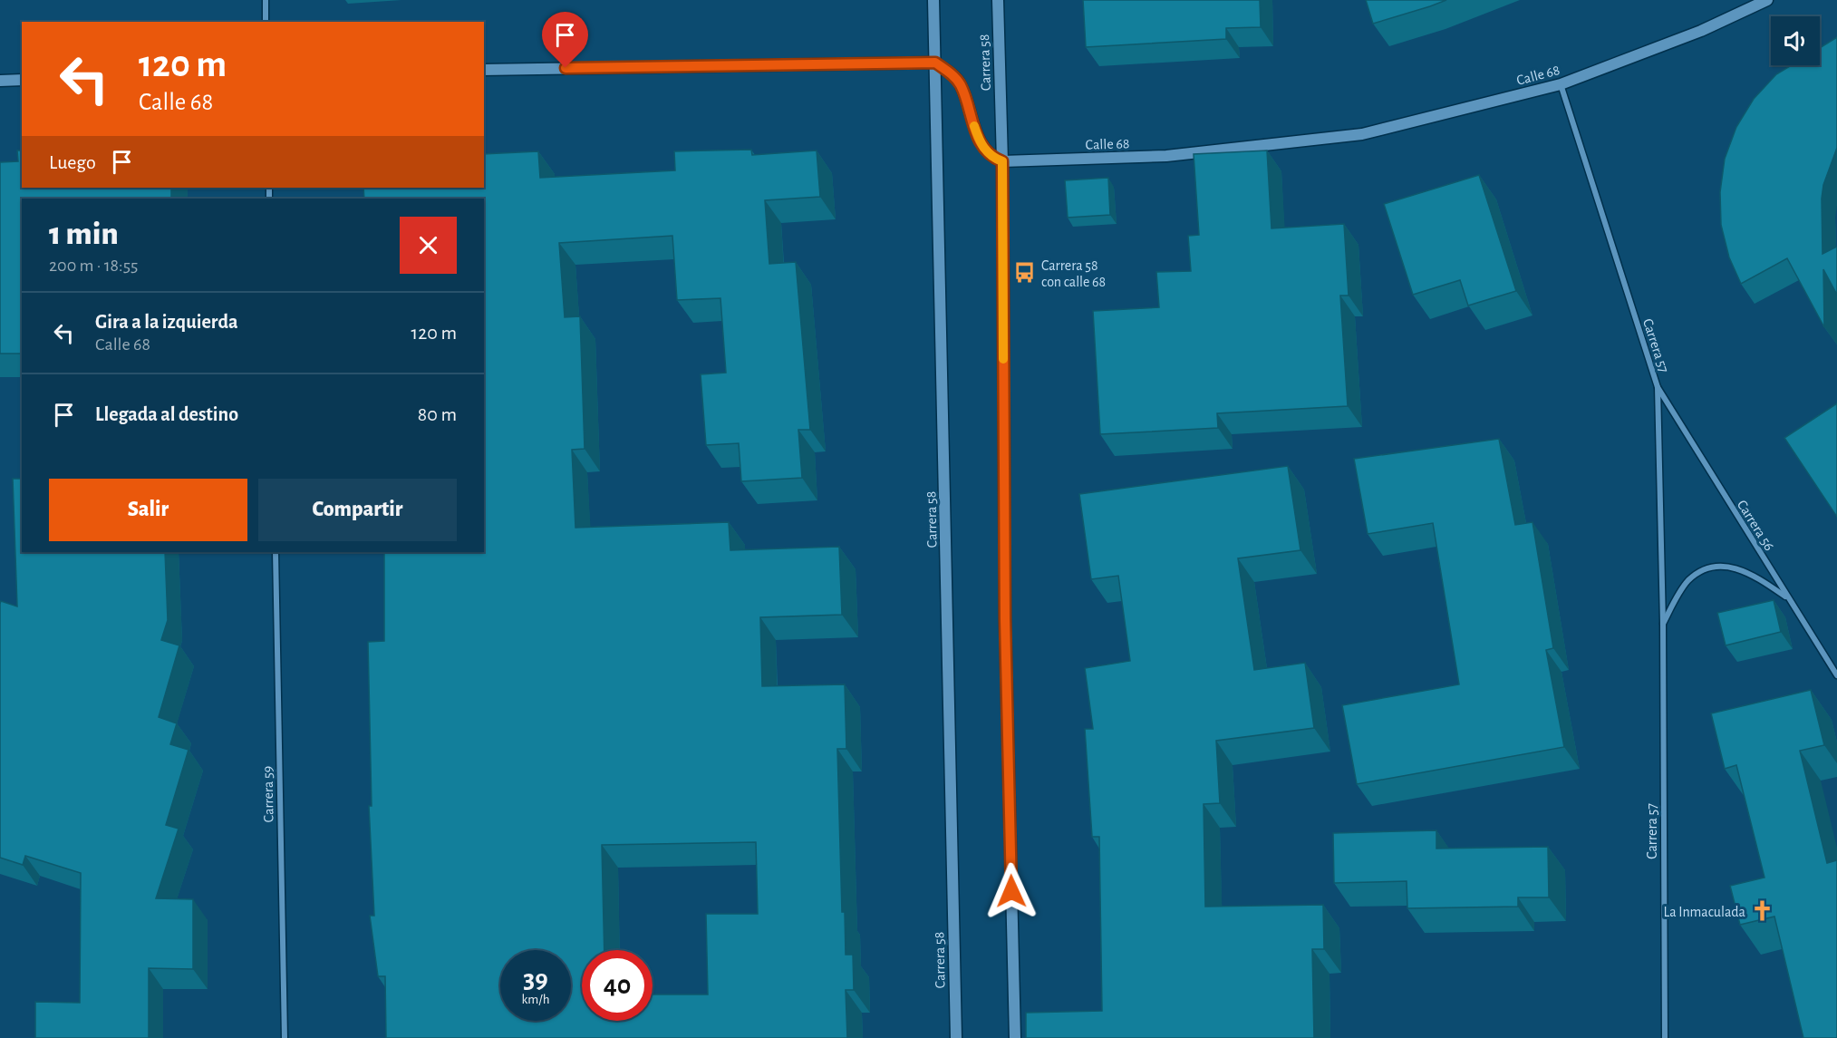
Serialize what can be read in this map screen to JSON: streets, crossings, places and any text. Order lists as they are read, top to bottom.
{
  "streets": {
    "street": [
      "Carrera 58",
      "Calle 68",
      "Carrera 57",
      "Carrera 56",
      "Carrera 59"
    ]
  },
  "crossings": [
    ["Carrera 58", "Calle 68"],
    ["Calle 68", "Carrera 57"],
    ["Carrera 57", "Carrera 56"]
  ],
  "places": {
    "bus stop": ["Carrera 58 con calle 68"],
    "church": ["La Inmaculada"]
  },
  "page": {
    "turn": ["120 m", "Calle 68"],
    "then": "Luego",
    "heading": ["1 min", "200 m · 18:55"],
    "list": [
      {
        "name": "Gira a la izquierda",
        "note": "Calle 68",
        "value": "120 m"
      },
      {
        "name": "Llegada al destino",
        "value": "80 m"
      }
    ],
    "buttons": ["Salir", "Compartir"],
    "speed": "39 km/h",
    "limit": "40"
  }
}
